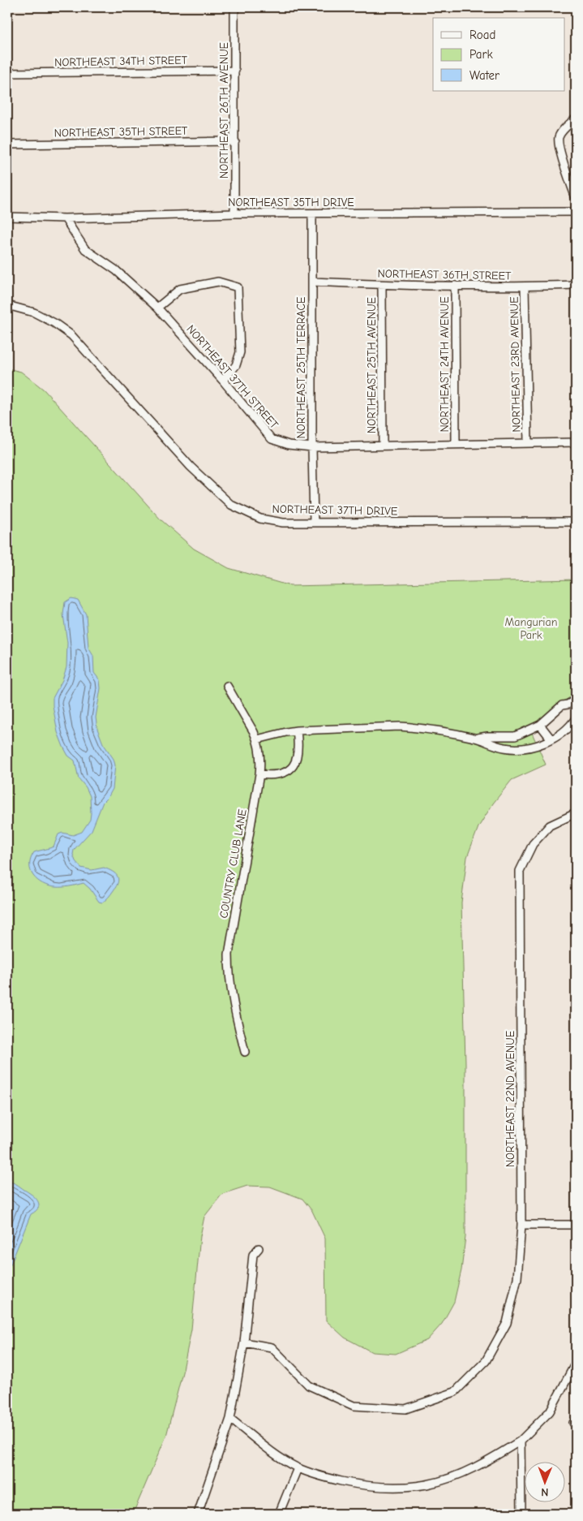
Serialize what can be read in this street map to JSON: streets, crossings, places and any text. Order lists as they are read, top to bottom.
{
  "streets": {
    "street": [
      "NORTHEAST 34TH STREET",
      "NORTHEAST 26TH AVENUE",
      "NORTHEAST 35TH STREET",
      "NORTHEAST 35TH DRIVE",
      "NORTHEAST 36TH STREET",
      "NORTHEAST 24TH AVENUE",
      "NORTHEAST 23RD AVENUE",
      "NORTHEAST 25TH AVENUE",
      "NORTHEAST 25TH TERRACE",
      "NORTHEAST 37TH STREET",
      "NORTHEAST 37TH DRIVE",
      "COUNTRY CLUB LANE",
      "NORTHEAST 22ND AVENUE"
    ]
  },
  "crossings": [
    ["NORTHEAST 34TH STREET", "NORTHEAST 26TH AVENUE"],
    ["NORTHEAST 26TH AVENUE", "NORTHEAST 35TH STREET"],
    ["NORTHEAST 26TH AVENUE", "NORTHEAST 35TH DRIVE"],
    ["NORTHEAST 35TH DRIVE", "NORTHEAST 25TH TERRACE"],
    ["NORTHEAST 35TH DRIVE", "NORTHEAST 37TH STREET"],
    ["NORTHEAST 36TH STREET", "NORTHEAST 24TH AVENUE"],
    ["NORTHEAST 36TH STREET", "NORTHEAST 23RD AVENUE"],
    ["NORTHEAST 36TH STREET", "NORTHEAST 25TH AVENUE"],
    ["NORTHEAST 36TH STREET", "NORTHEAST 25TH TERRACE"],
    ["NORTHEAST 24TH AVENUE", "NORTHEAST 37TH STREET"],
    ["NORTHEAST 23RD AVENUE", "NORTHEAST 37TH STREET"],
    ["NORTHEAST 25TH AVENUE", "NORTHEAST 37TH STREET"],
    ["NORTHEAST 25TH TERRACE", "NORTHEAST 37TH STREET"],
    ["NORTHEAST 25TH TERRACE", "NORTHEAST 37TH DRIVE"]
  ],
  "parks": ["Mangurian Park"],
  "legend": ["Road", "Park", "Water"],
  "north": "bottom"
}
